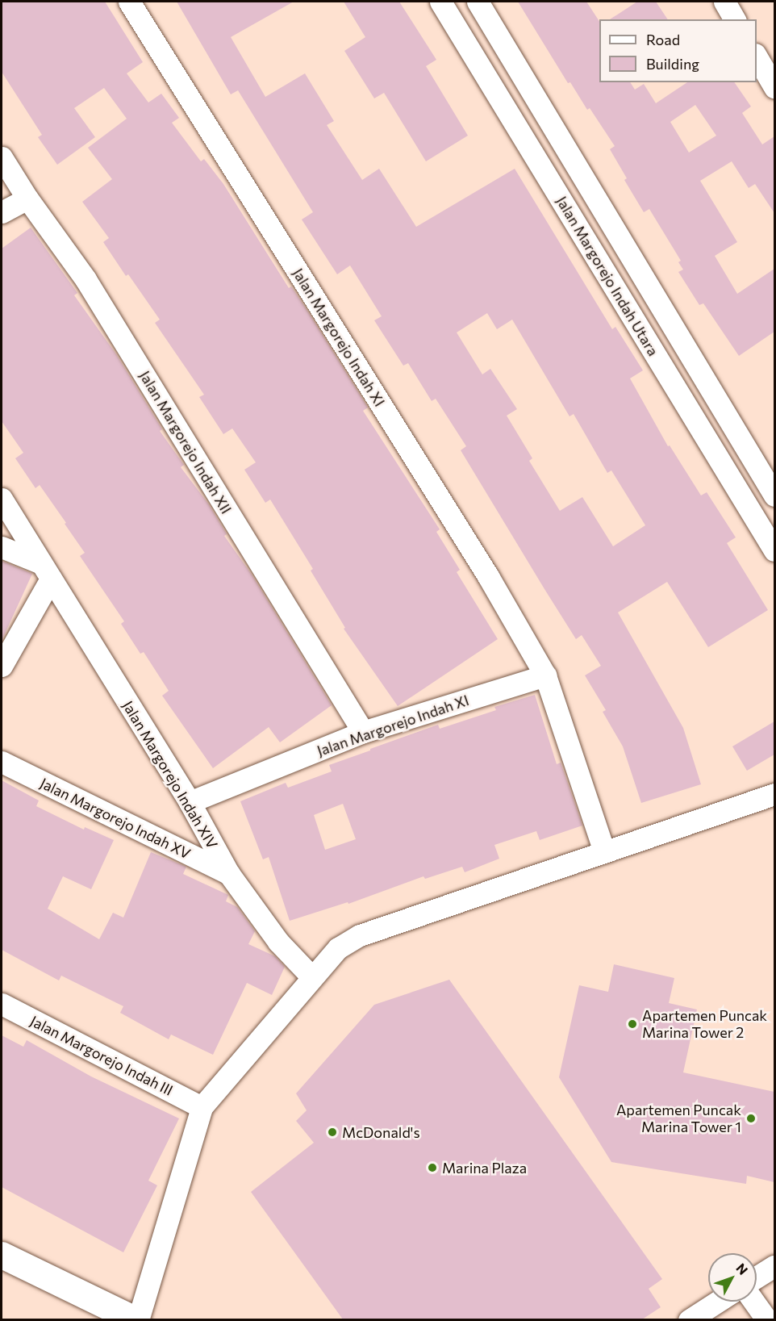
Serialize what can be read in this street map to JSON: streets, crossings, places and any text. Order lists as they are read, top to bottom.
{
  "streets": {
    "street": [
      "Jalan Margorejo Indah Utara",
      "Jalan Margorejo Indah XI",
      "Jalan Margorejo Indah XII",
      "Jalan Margorejo Indah XIV",
      "Jalan Margorejo Indah XV",
      "Jalan Margorejo Indah III"
    ]
  },
  "crossings": [
    ["Jalan Margorejo Indah XI", "Jalan Margorejo Indah XII"],
    ["Jalan Margorejo Indah XI", "Jalan Margorejo Indah XIV"],
    ["Jalan Margorejo Indah XIV", "Jalan Margorejo Indah XV"]
  ],
  "places": [
    "Apartemen Puncak Marina Tower 2",
    "Apartemen Puncak Marina Tower 1",
    "McDonald's",
    "Marina Plaza"
  ],
  "legend": ["Road", "Building"],
  "north": "top right"
}
